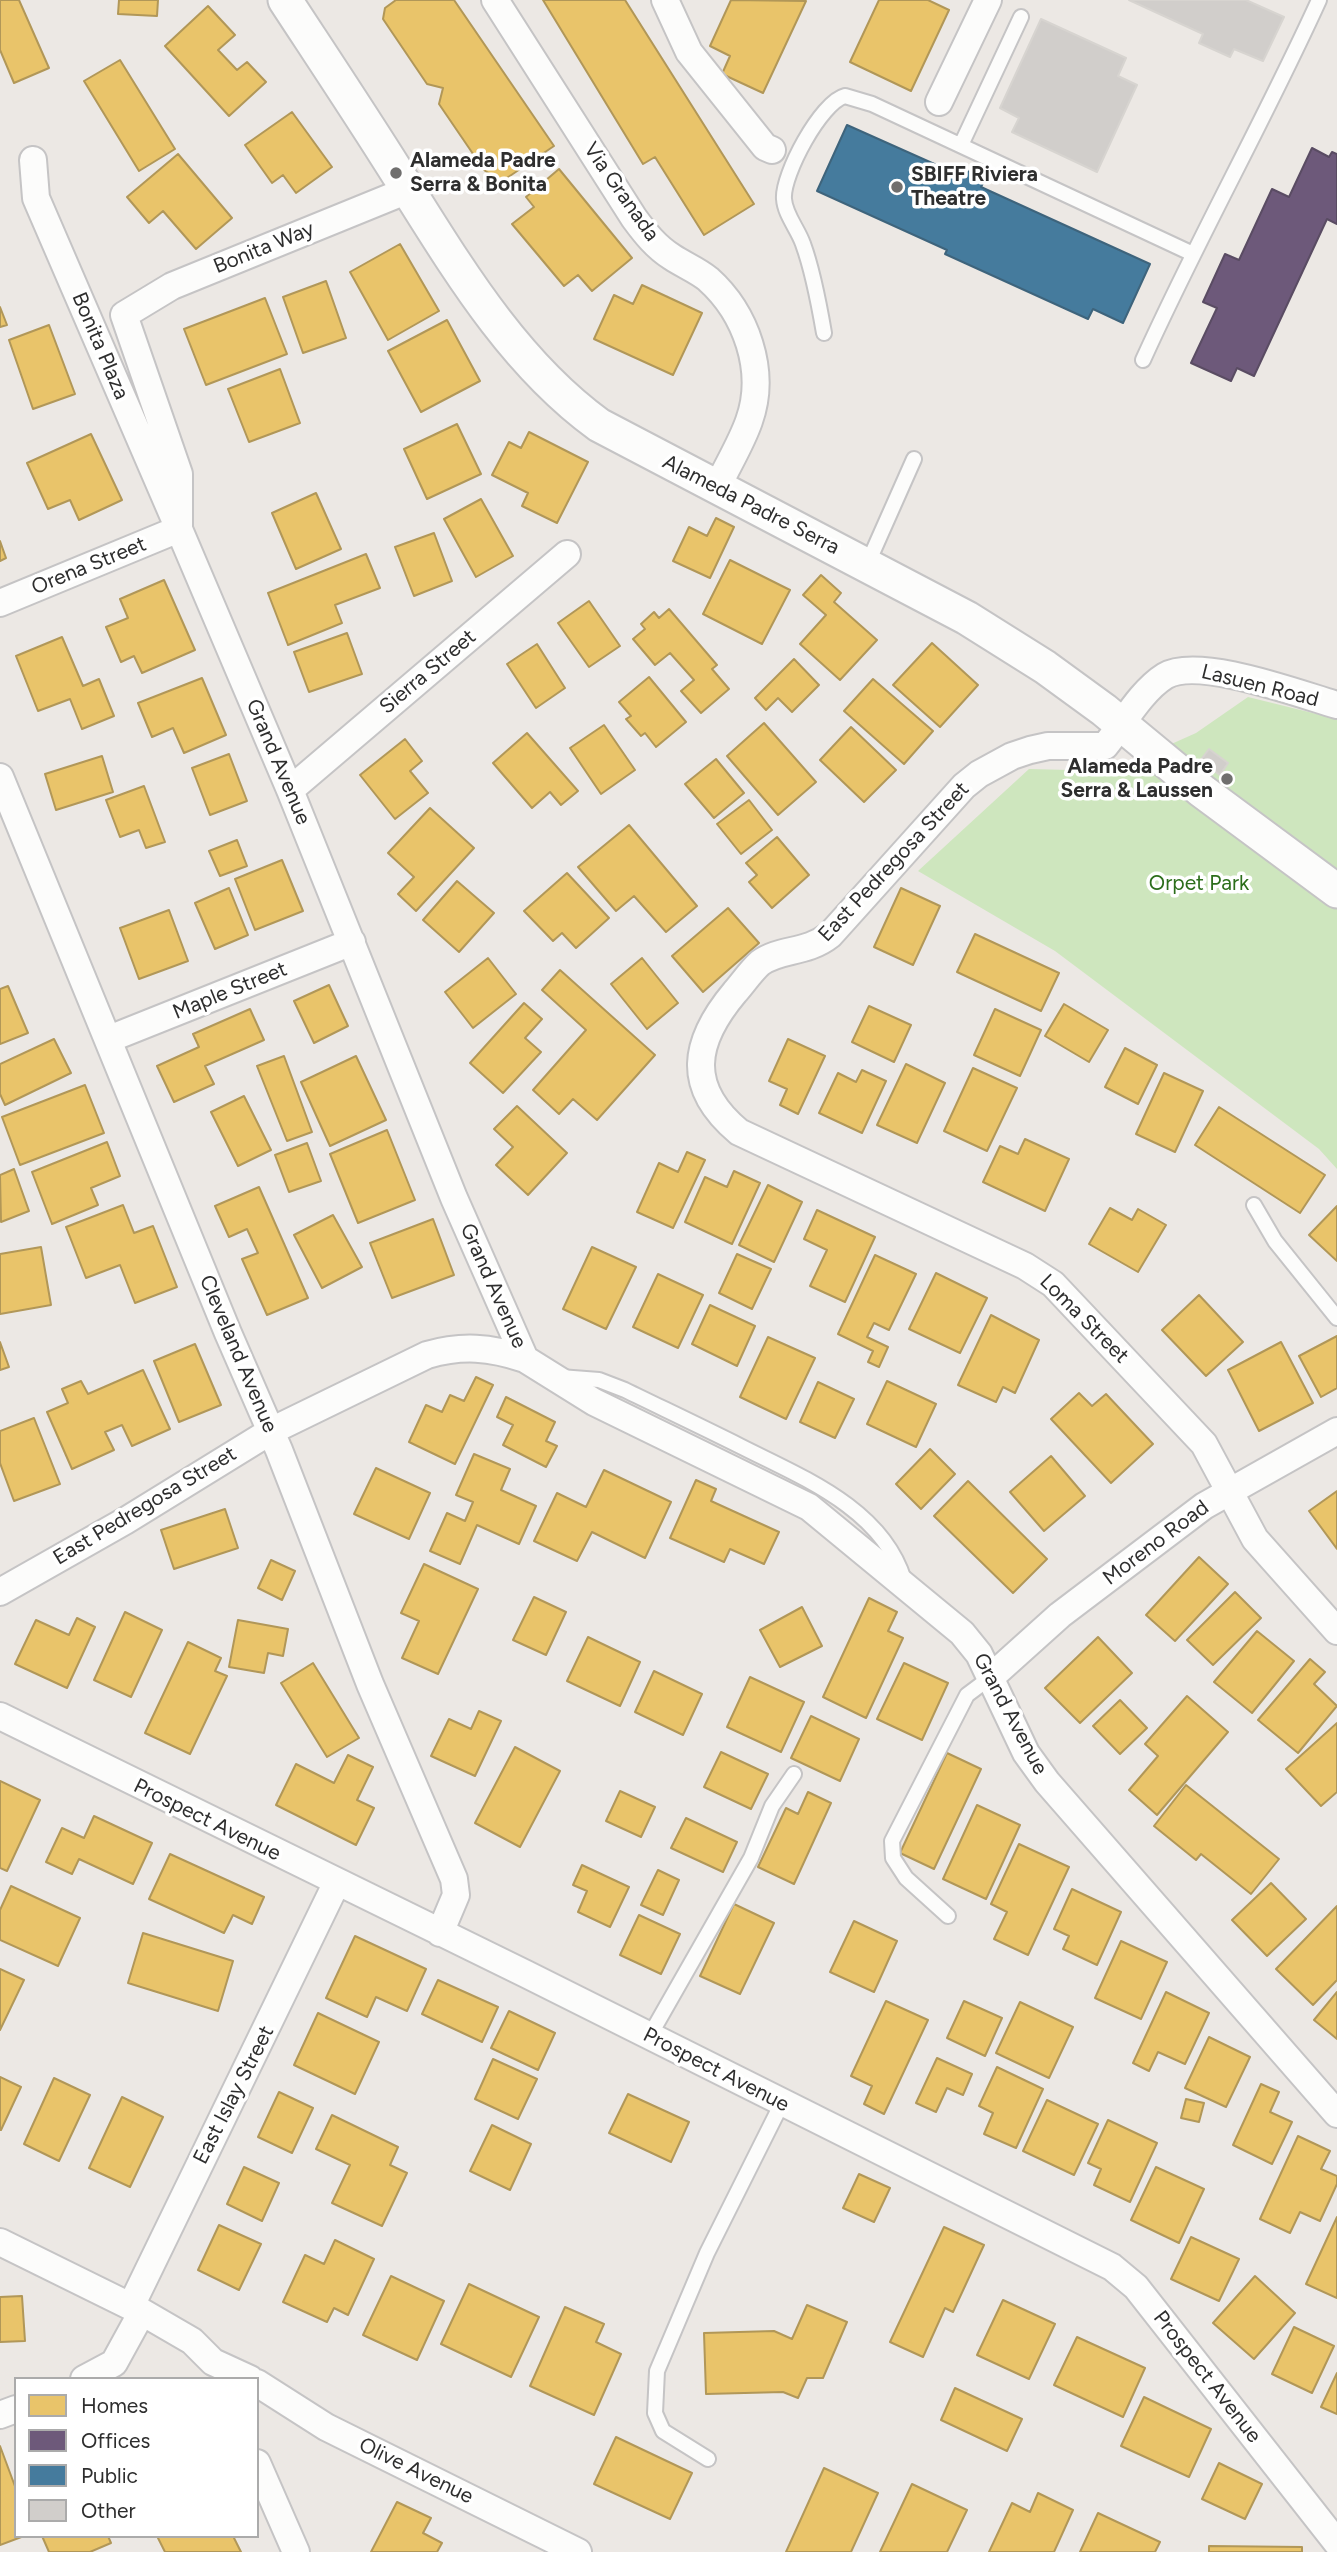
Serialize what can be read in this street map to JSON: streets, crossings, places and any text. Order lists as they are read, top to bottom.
{
  "streets": {
    "street": [
      "Via Granada",
      "Bonita Way",
      "Bonita Plaza",
      "Alameda Padre Serra",
      "Orena Street",
      "Sierra Street",
      "Lasuen Road",
      "Grand Avenue",
      "East Pedregosa Street",
      "Maple Street",
      "Loma Street",
      "Cleveland Avenue",
      "Moreno Road",
      "Prospect Avenue",
      "East Islay Street",
      "Olive Avenue"
    ]
  },
  "crossings": [
    ["Via Granada", "Alameda Padre Serra"],
    ["Bonita Way", "Alameda Padre Serra"],
    ["Bonita Way", "Grand Avenue"],
    ["Bonita Plaza", "Orena Street"],
    ["Bonita Plaza", "Grand Avenue"],
    ["Alameda Padre Serra", "Lasuen Road"],
    ["Alameda Padre Serra", "East Pedregosa Street"],
    ["Orena Street", "Grand Avenue"],
    ["Sierra Street", "Grand Avenue"],
    ["Lasuen Road", "East Pedregosa Street"],
    ["Grand Avenue", "East Pedregosa Street"],
    ["Grand Avenue", "Maple Street"],
    ["Grand Avenue", "Moreno Road"],
    ["East Pedregosa Street", "Loma Street"],
    ["East Pedregosa Street", "Cleveland Avenue"],
    ["Maple Street", "Cleveland Avenue"],
    ["Loma Street", "Moreno Road"],
    ["Cleveland Avenue", "Prospect Avenue"],
    ["Prospect Avenue", "East Islay Street"]
  ],
  "parks": ["Orpet Park"],
  "places": ["Alameda Padre Serra & Bonita", "SBIFF Riviera Theatre", "Alameda Padre Serra & Laussen"],
  "legend": [
    "Homes",
    "Offices",
    "Public",
    "Other"
  ]
}
